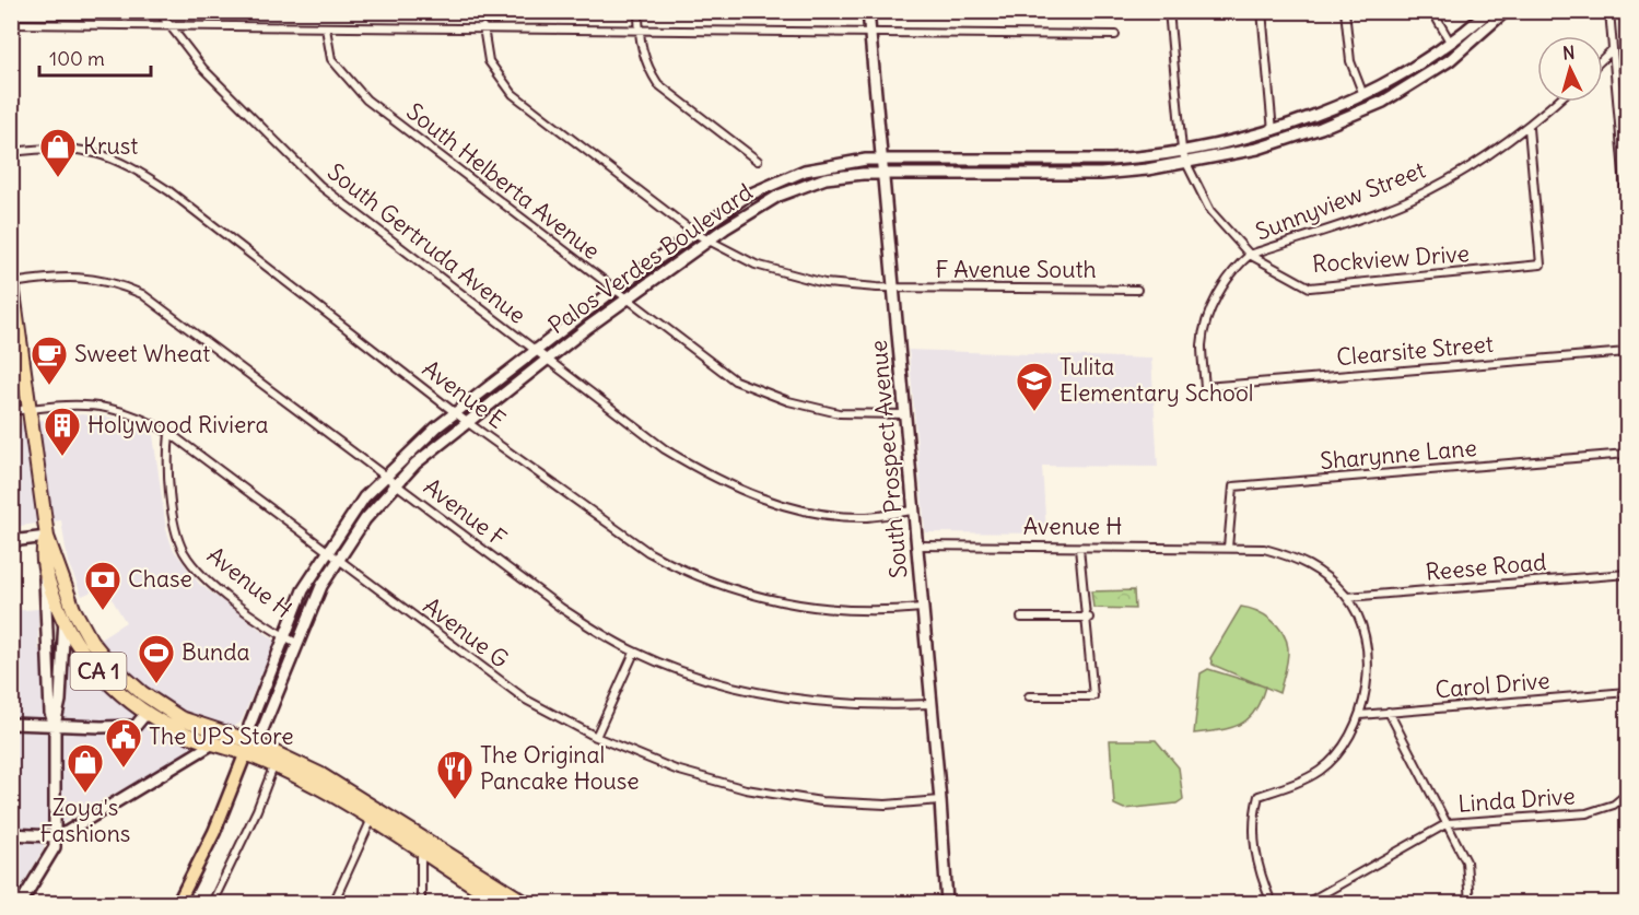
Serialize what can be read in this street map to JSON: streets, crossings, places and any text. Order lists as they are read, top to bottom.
{
  "streets": {
    "highway": ["CA 1"],
    "main road": ["Palos Verdes Boulevard", "South Prospect Avenue"],
    "street": [
      "South Helberta Avenue",
      "Sunnyview Street",
      "South Gertruda Avenue",
      "Rockview Drive",
      "F Avenue South",
      "Clearsite Street",
      "Avenue E",
      "Sharynne Lane",
      "Avenue F",
      "Avenue H",
      "Reese Road",
      "Avenue G",
      "Carol Drive",
      "Linda Drive"
    ]
  },
  "crossings": [
    ["South Helberta Avenue", "Palos Verdes Boulevard"],
    ["South Helberta Avenue", "South Prospect Avenue"],
    ["Sunnyview Street", "Rockview Drive"],
    ["Sunnyview Street", "Clearsite Street"],
    ["South Gertruda Avenue", "Palos Verdes Boulevard"],
    ["South Gertruda Avenue", "South Prospect Avenue"],
    ["Palos Verdes Boulevard", "Rockview Drive"],
    ["Palos Verdes Boulevard", "F Avenue South"],
    ["Palos Verdes Boulevard", "Avenue E"],
    ["Palos Verdes Boulevard", "South Prospect Avenue"],
    ["Palos Verdes Boulevard", "Avenue F"],
    ["Palos Verdes Boulevard", "Avenue H"],
    ["Palos Verdes Boulevard", "Avenue G"],
    ["Palos Verdes Boulevard", "CA 1"],
    ["Rockview Drive", "Clearsite Street"],
    ["F Avenue South", "South Prospect Avenue"],
    ["Avenue E", "South Prospect Avenue"],
    ["Sharynne Lane", "Avenue H"],
    ["South Prospect Avenue", "Avenue F"],
    ["South Prospect Avenue", "Avenue H"],
    ["South Prospect Avenue", "Avenue G"],
    ["Avenue F", "CA 1"],
    ["Avenue H", "Reese Road"],
    ["Avenue H", "Avenue G"],
    ["Avenue H", "Carol Drive"],
    ["Avenue G", "CA 1"]
  ],
  "places": {
    "shop": ["Krust", "Zoya's Fashions"],
    "cafe": ["Sweet Wheat"],
    "school or university": ["Tulita Elementary School"],
    "building": ["Holywood Riviera"],
    "bank": ["Chase"],
    "sports": ["Bunda"],
    "public building": ["The UPS Store"],
    "restaurant": ["The Original Pancake House"]
  },
  "scale_bar": "100 m",
  "north": "top"
}
